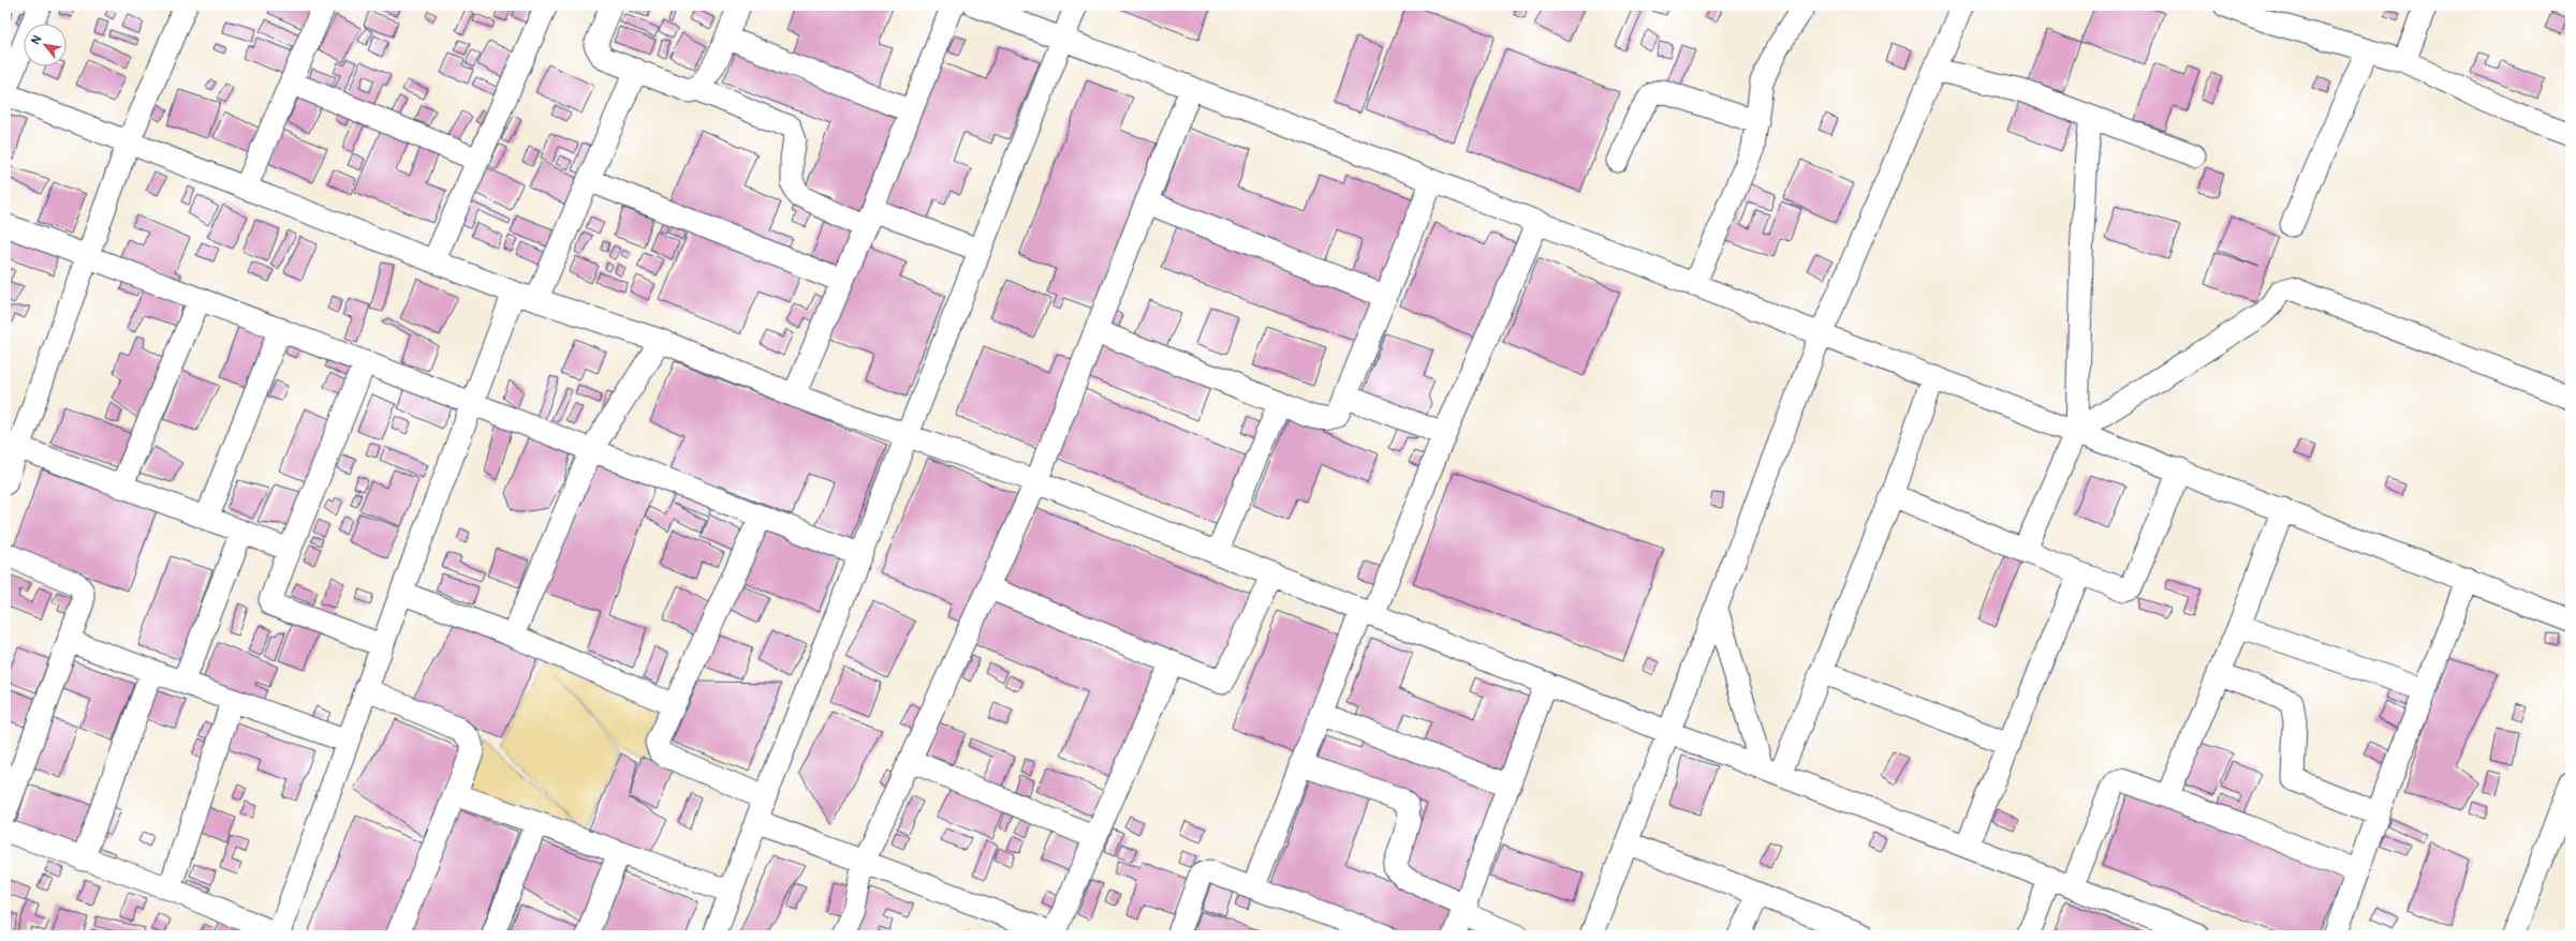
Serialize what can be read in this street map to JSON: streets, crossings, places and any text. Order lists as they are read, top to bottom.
{
  "north": "top left"
}
